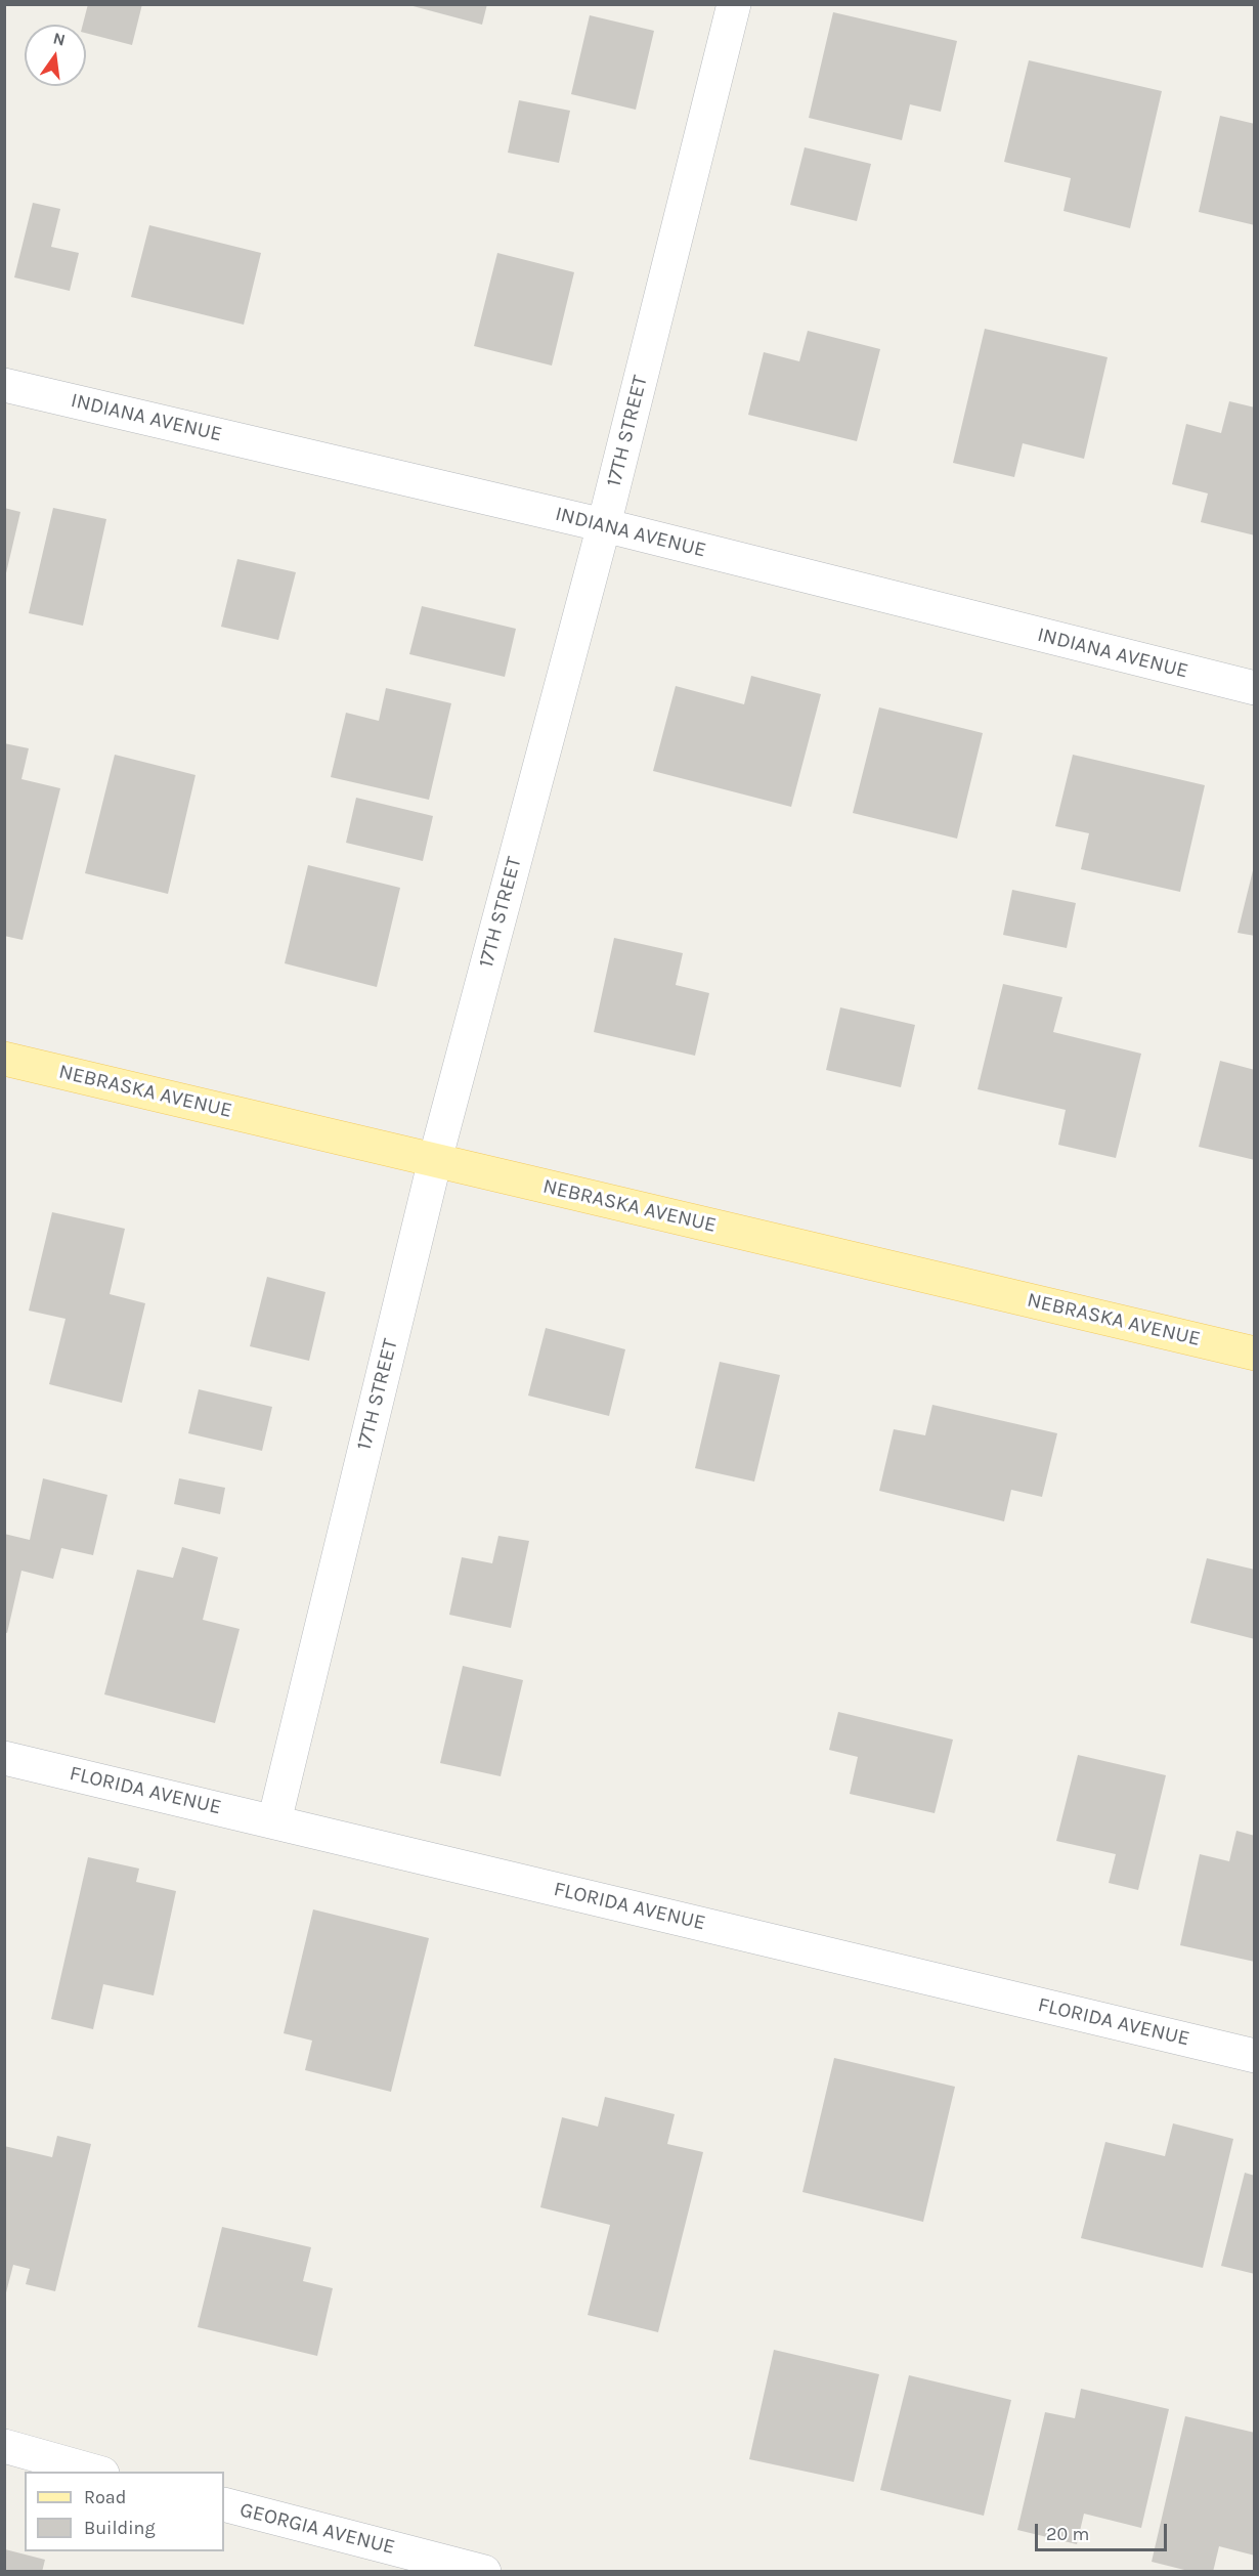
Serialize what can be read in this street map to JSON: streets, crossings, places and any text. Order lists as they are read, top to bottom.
{
  "streets": {
    "main road": ["NEBRASKA AVENUE"],
    "street": [
      "INDIANA AVENUE",
      "17TH STREET",
      "FLORIDA AVENUE",
      "GEORGIA AVENUE"
    ]
  },
  "crossings": [
    ["INDIANA AVENUE", "17TH STREET"],
    ["17TH STREET", "NEBRASKA AVENUE"],
    ["17TH STREET", "FLORIDA AVENUE"]
  ],
  "legend": ["Road", "Building"],
  "scale_bar": "20 m",
  "north": "top"
}
